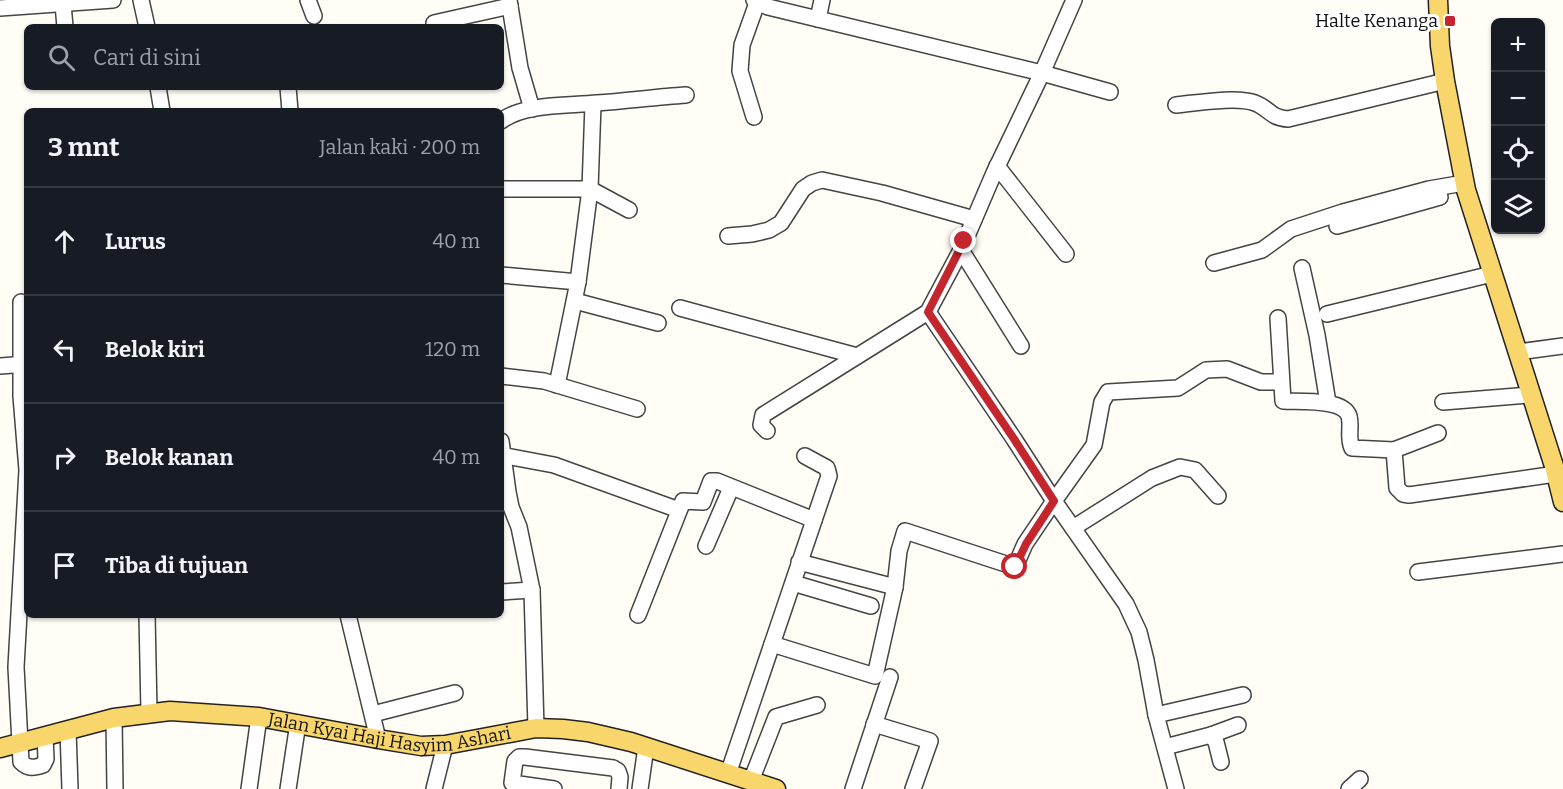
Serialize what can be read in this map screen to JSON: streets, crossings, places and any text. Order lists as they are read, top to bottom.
{
  "streets": {
    "main road": ["Jalan Kyai Haji Hasyim Ashari"]
  },
  "places": {
    "transit": ["Halte Kenanga"]
  },
  "page": {
    "map_buttons": ["+", "−"],
    "search": "Cari di sini",
    "heading": ["3 mnt", "Jalan kaki · 200 m"],
    "list": [
      ["Lurus", "40 m"],
      ["Belok kiri", "120 m"],
      ["Belok kanan", "40 m"],
      "Tiba di tujuan"
    ]
  }
}
